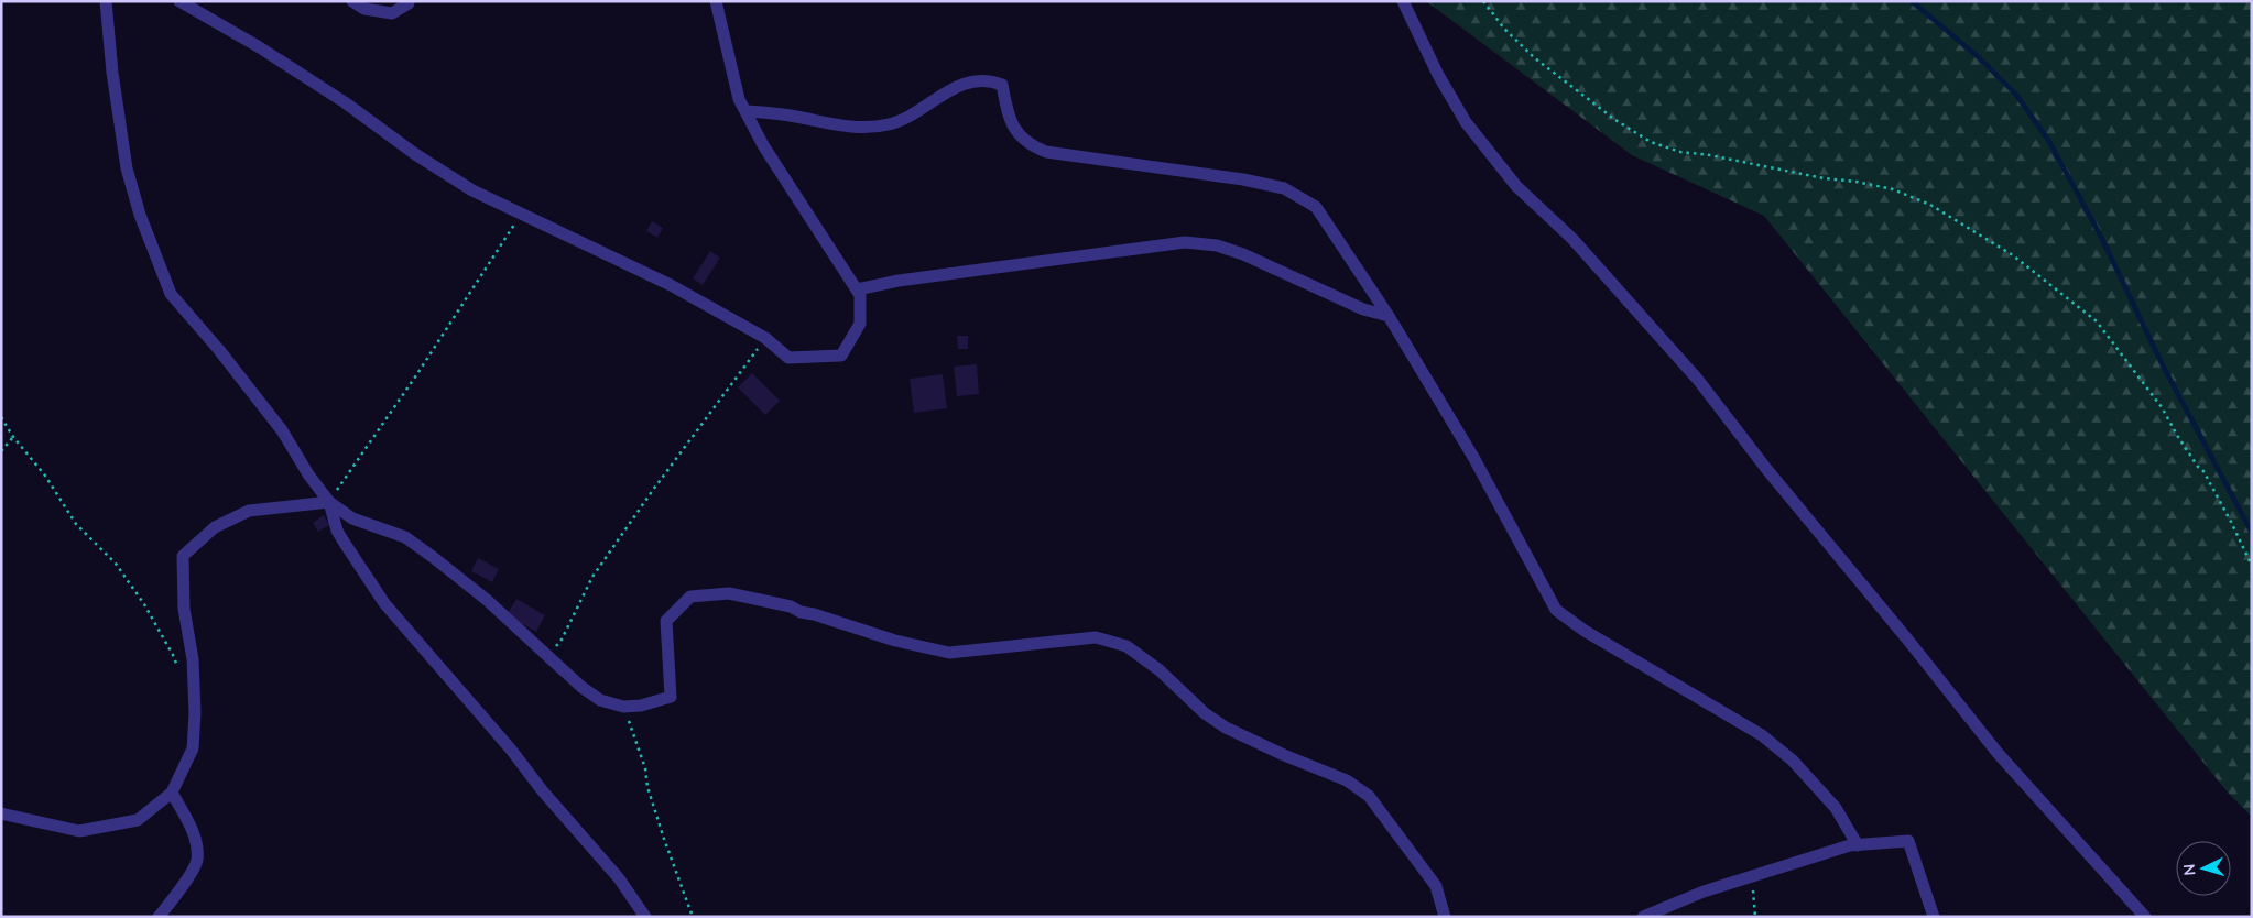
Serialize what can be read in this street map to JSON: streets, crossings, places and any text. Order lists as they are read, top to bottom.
{
  "north": "left"
}
